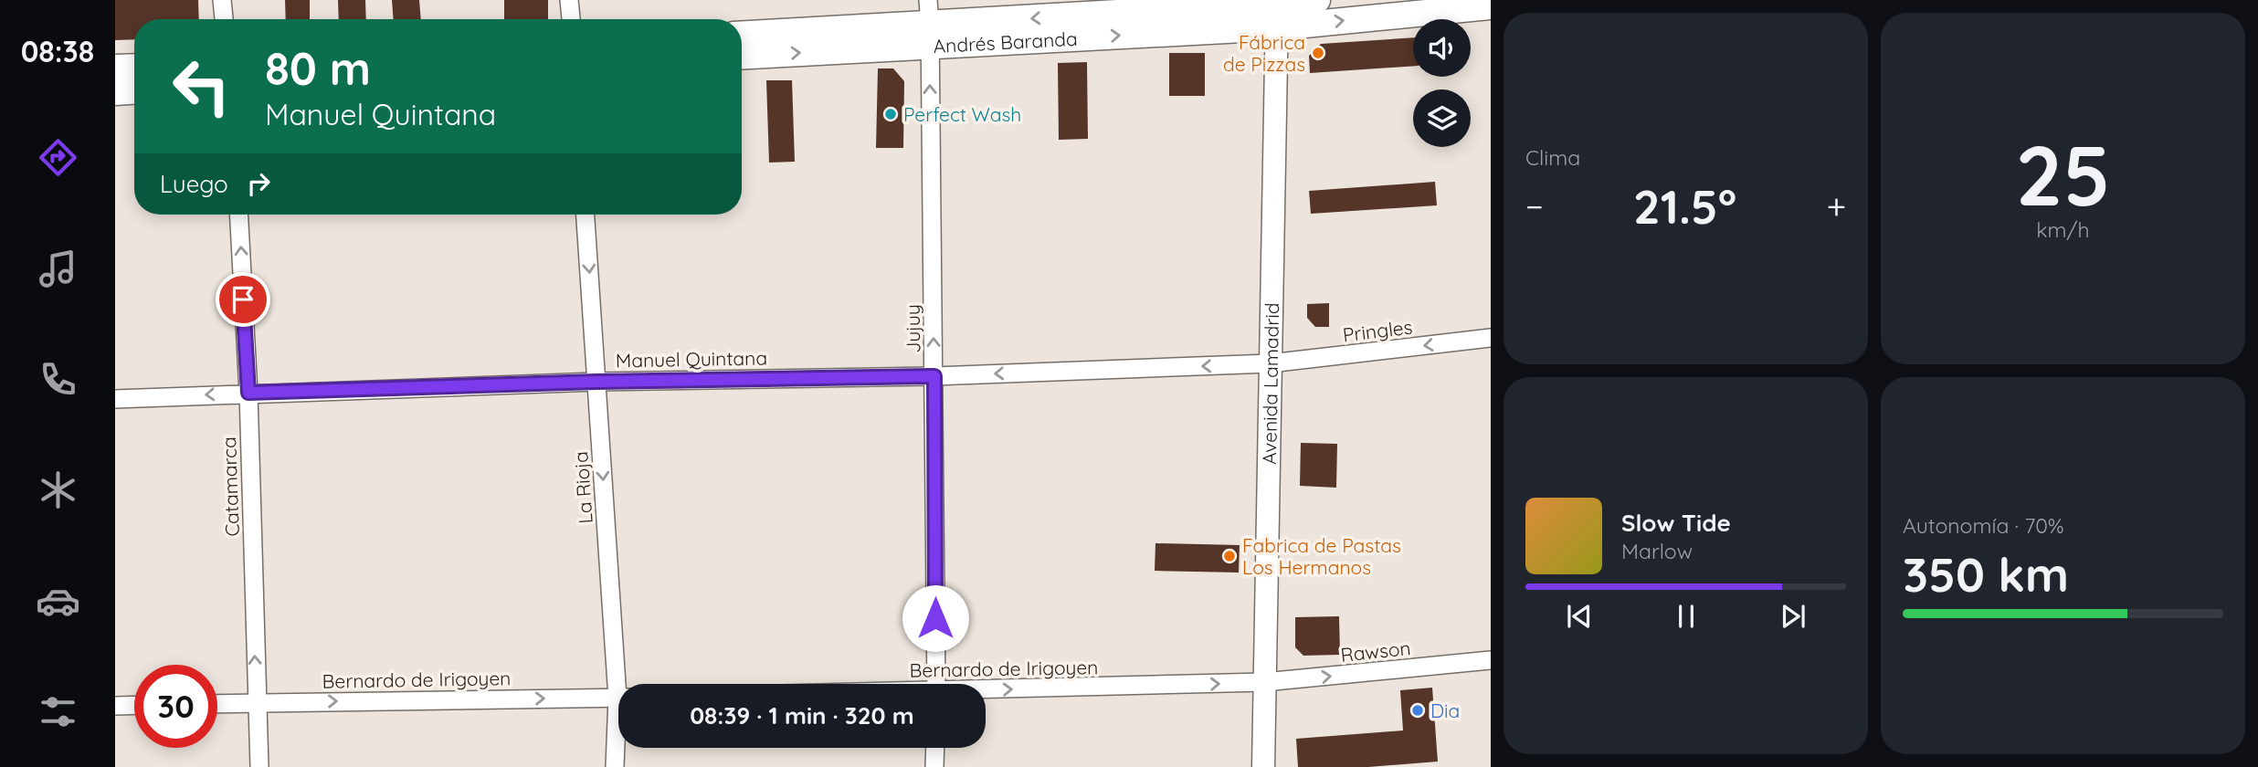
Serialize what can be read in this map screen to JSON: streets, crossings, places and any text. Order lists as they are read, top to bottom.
{
  "streets": {
    "main road": ["Andrés Baranda"],
    "street": [
      "Jujuy",
      "Pringles",
      "Manuel Quintana",
      "Avenida Lamadrid",
      "Catamarca",
      "La Rioja",
      "Rawson",
      "Bernardo de Irigoyen"
    ]
  },
  "crossings": [
    ["Andrés Baranda", "Jujuy"],
    ["Andrés Baranda", "Avenida Lamadrid"],
    ["Jujuy", "Manuel Quintana"],
    ["Pringles", "Manuel Quintana"],
    ["Pringles", "Avenida Lamadrid"],
    ["Manuel Quintana", "Avenida Lamadrid"],
    ["Manuel Quintana", "Catamarca"],
    ["Manuel Quintana", "La Rioja"],
    ["Avenida Lamadrid", "Rawson"],
    ["Avenida Lamadrid", "Bernardo de Irigoyen"],
    ["Catamarca", "Bernardo de Irigoyen"],
    ["Rawson", "Bernardo de Irigoyen"]
  ],
  "one_way": [
    "Jujuy",
    "Pringles",
    "Manuel Quintana",
    "Catamarca",
    "La Rioja",
    "Rawson",
    "Bernardo de Irigoyen"
  ],
  "places": [
    "Fábrica de Pizzas",
    "Perfect Wash",
    "Fabrica de Pastas Los Hermanos",
    "Dia"
  ],
  "page": {
    "tabs": "08:38",
    "tile": [
      "Clima",
      ["25", "km/h"],
      ["Autonomía · 70%", "350 km"]
    ],
    "turn": ["80 m", "Manuel Quintana"],
    "then": "Luego",
    "heat": ["−", "21.5°", "+"],
    "song": ["Slow Tide", "Marlow"],
    "limit": "30",
    "trip": "08:39 · 1 min · 320 m"
  }
}
